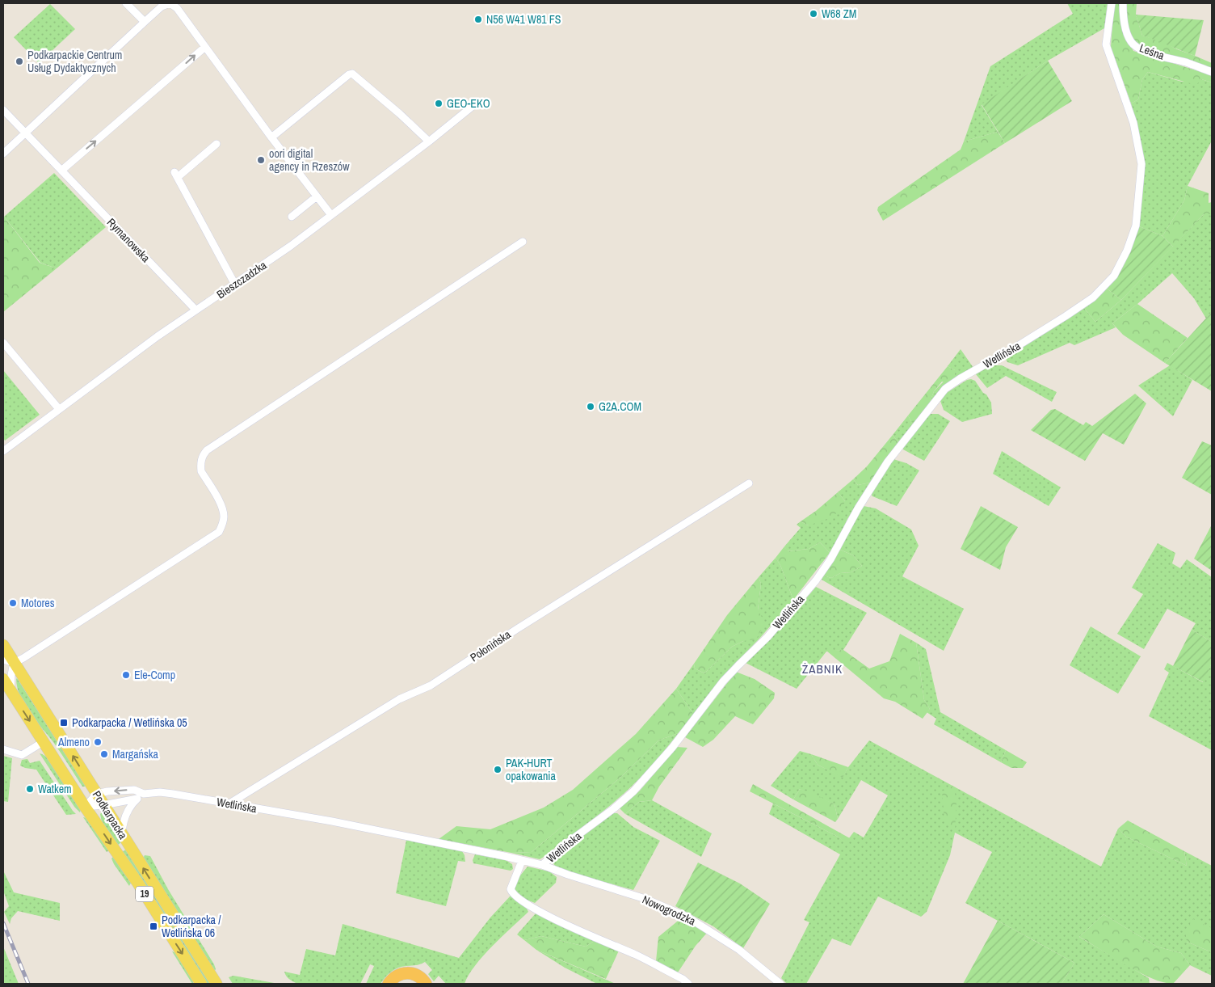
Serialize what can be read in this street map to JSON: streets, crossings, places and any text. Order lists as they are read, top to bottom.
{
  "streets": {
    "main road": ["Podkarpacka", "19"],
    "street": [
      "Leśna",
      "Rymanowska",
      "Bieszczadzka",
      "Wetlińska",
      "Połonińska",
      "Nowogrodzka"
    ]
  },
  "crossings": [
    ["Rymanowska", "Bieszczadzka"],
    ["Wetlińska", "Połonińska"],
    ["Wetlińska", "Podkarpacka"],
    ["Wetlińska", "Nowogrodzka"]
  ],
  "districts": ["ŻABNIK"],
  "places": {
    "other": [
      "W68 ZM",
      "N56 W41 W81 FS",
      "Podkarpackie Centrum Usług Dydaktycznych",
      "GEO-EKO",
      "oori digital agency in Rzeszów",
      "G2A.COM",
      "Motores",
      "Ele-Comp",
      "Almeno",
      "Margańska",
      "PAK-HURT opakowania",
      "Watkem"
    ],
    "transit": ["Podkarpacka / Wetlińska 05", "Podkarpacka / Wetlińska 06"]
  }
}
